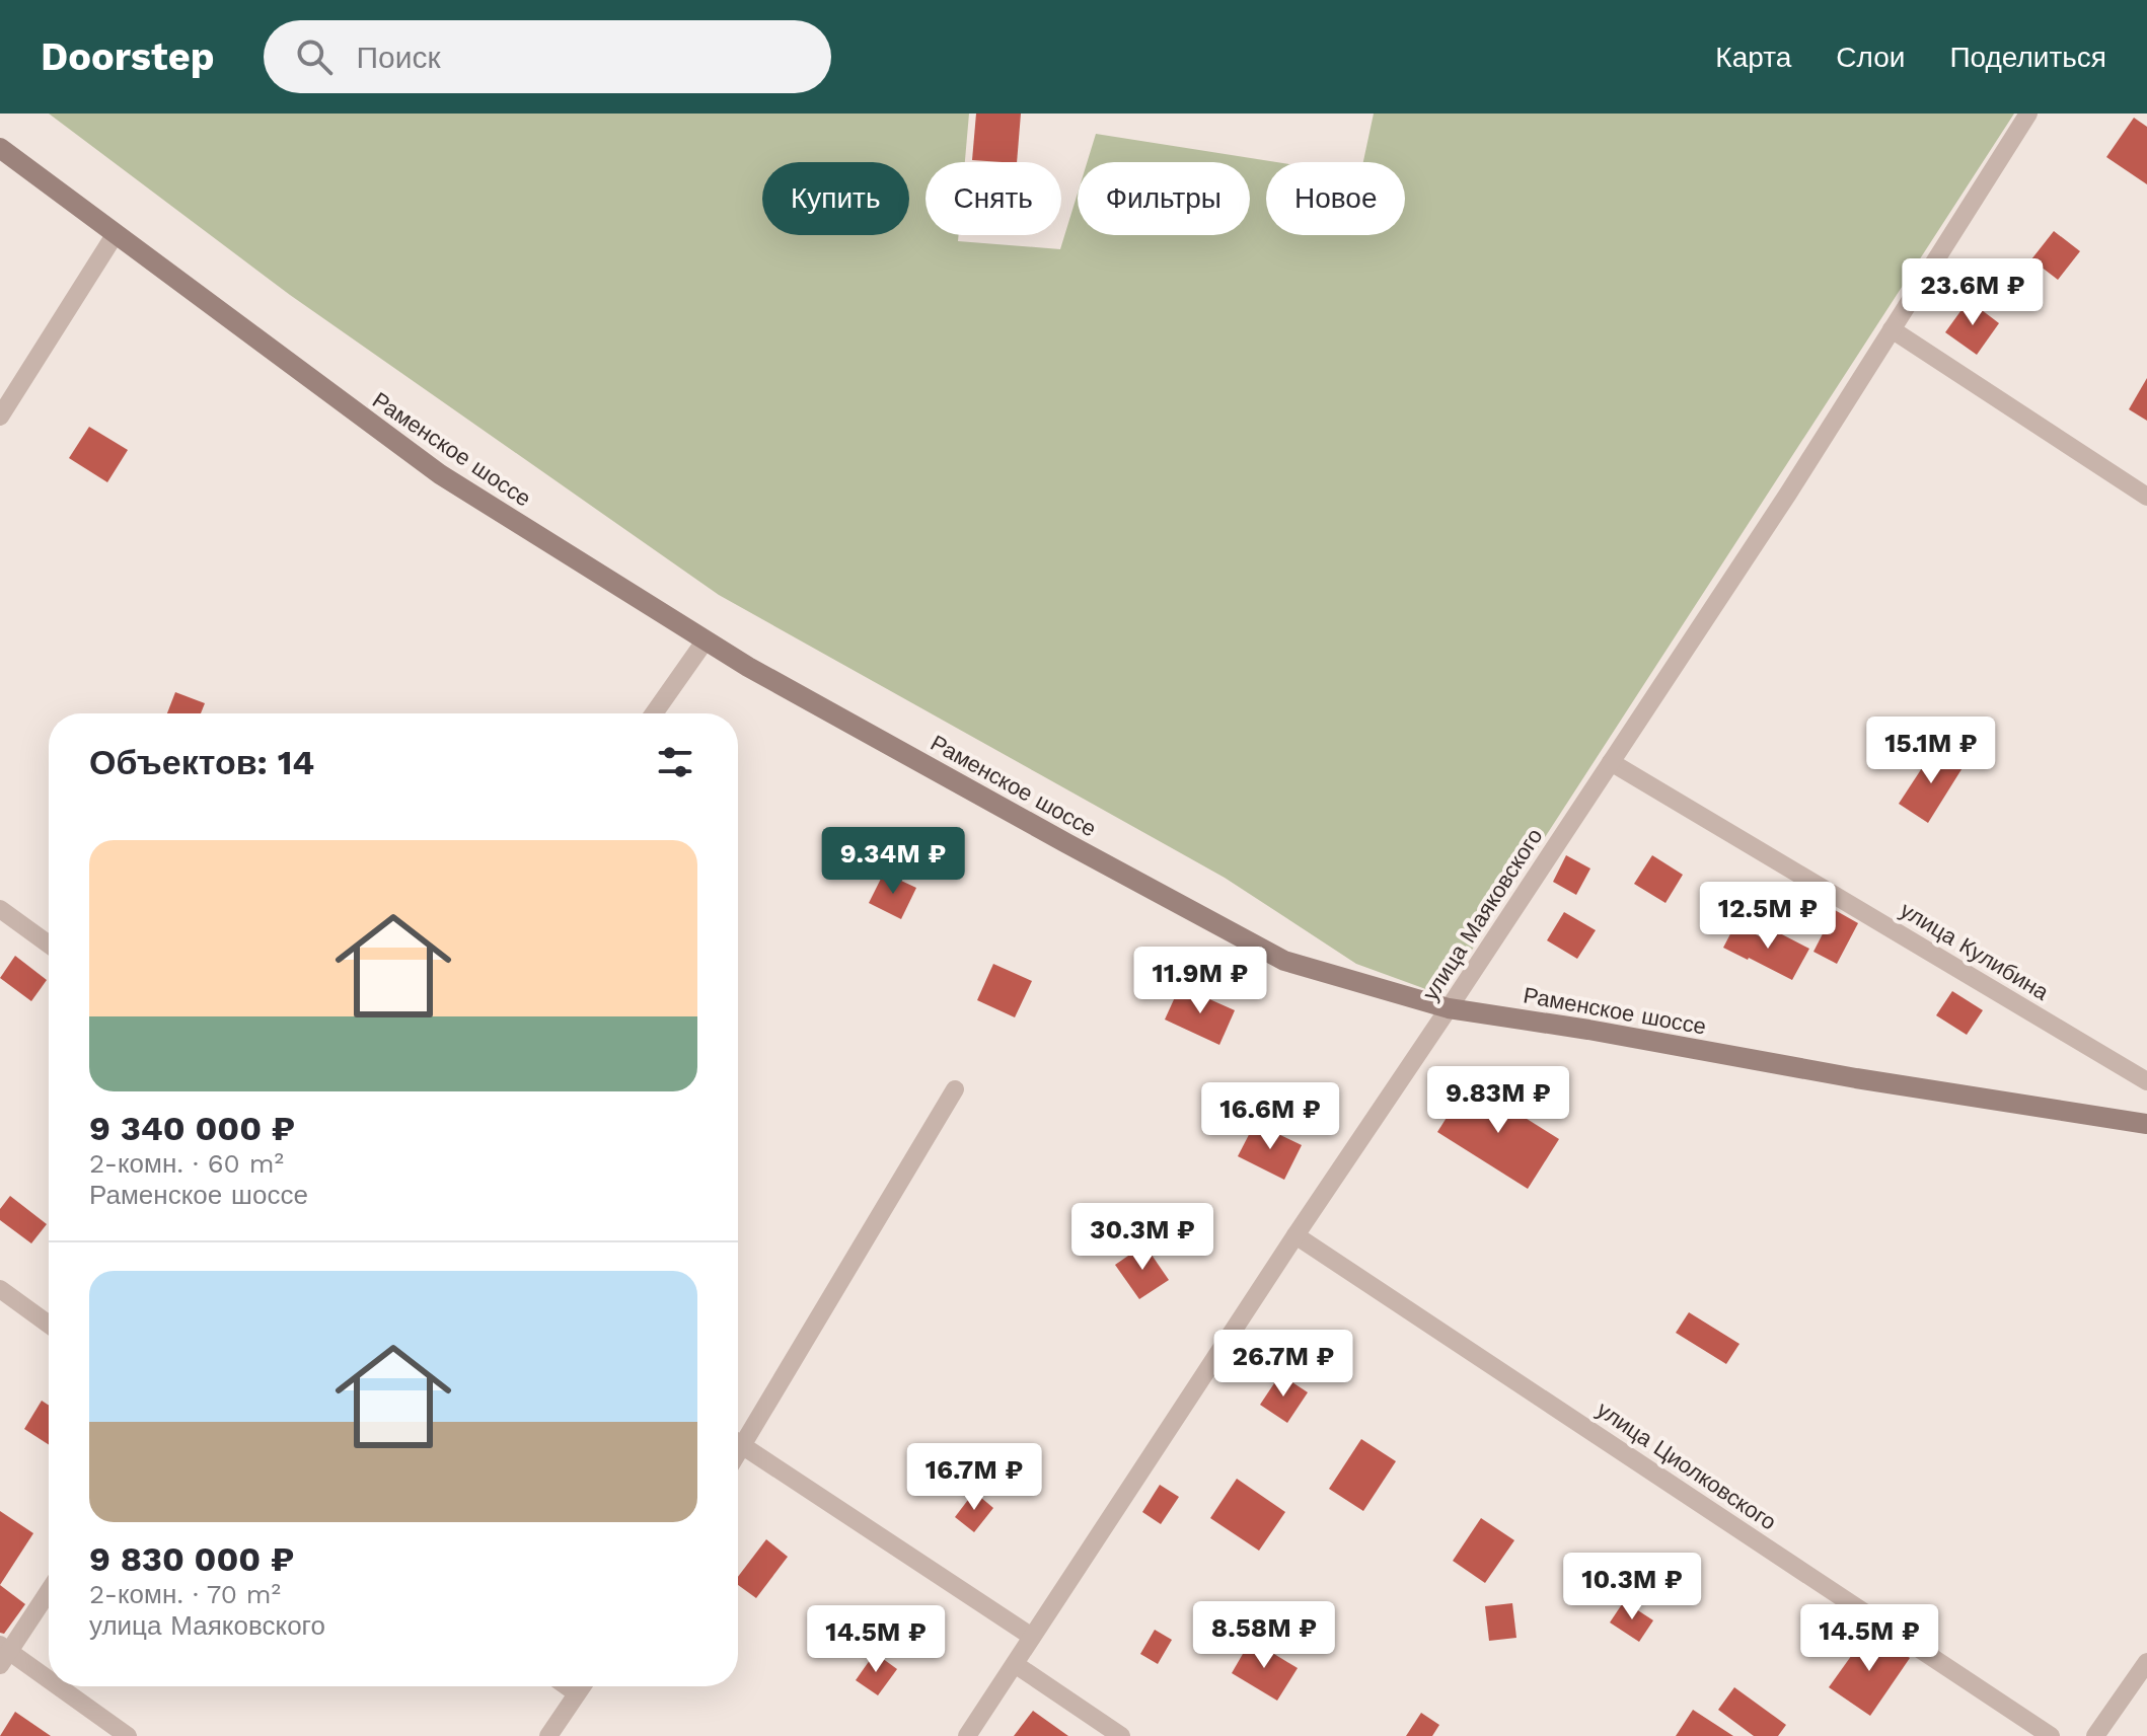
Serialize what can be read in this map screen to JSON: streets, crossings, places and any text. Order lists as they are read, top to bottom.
{
  "streets": {
    "main road": ["Раменское шоссе"],
    "street": ["улица Маяковского", "улица Кулибина", "улица Циолковского"]
  },
  "crossings": [
    ["Раменское шоссе", "улица Маяковского"],
    ["улица Маяковского", "улица Кулибина"],
    ["улица Маяковского", "улица Циолковского"]
  ],
  "page": {
    "header": "Doorstep",
    "search": "Поиск",
    "nav": ["Карта", "Слои", "Поделиться"],
    "chip": [
      "Купить",
      "Снять",
      "Фильтры",
      "Новое"
    ],
    "price": [
      "23.6M ₽",
      "15.1M ₽",
      "9.34M ₽",
      "12.5M ₽",
      "11.9M ₽",
      "9.83M ₽",
      "16.6M ₽",
      "30.3M ₽",
      "26.7M ₽",
      "16.7M ₽",
      "10.3M ₽",
      "8.58M ₽",
      "14.5M ₽",
      "14.5M ₽"
    ],
    "heading": "Объектов: 14",
    "list": [
      {
        "name": "9 340 000 ₽",
        "note": "2-комн. · 60 m² · Раменское шоссе"
      },
      {
        "name": "9 830 000 ₽",
        "note": "2-комн. · 70 m² · улица Маяковского"
      }
    ]
  }
}
